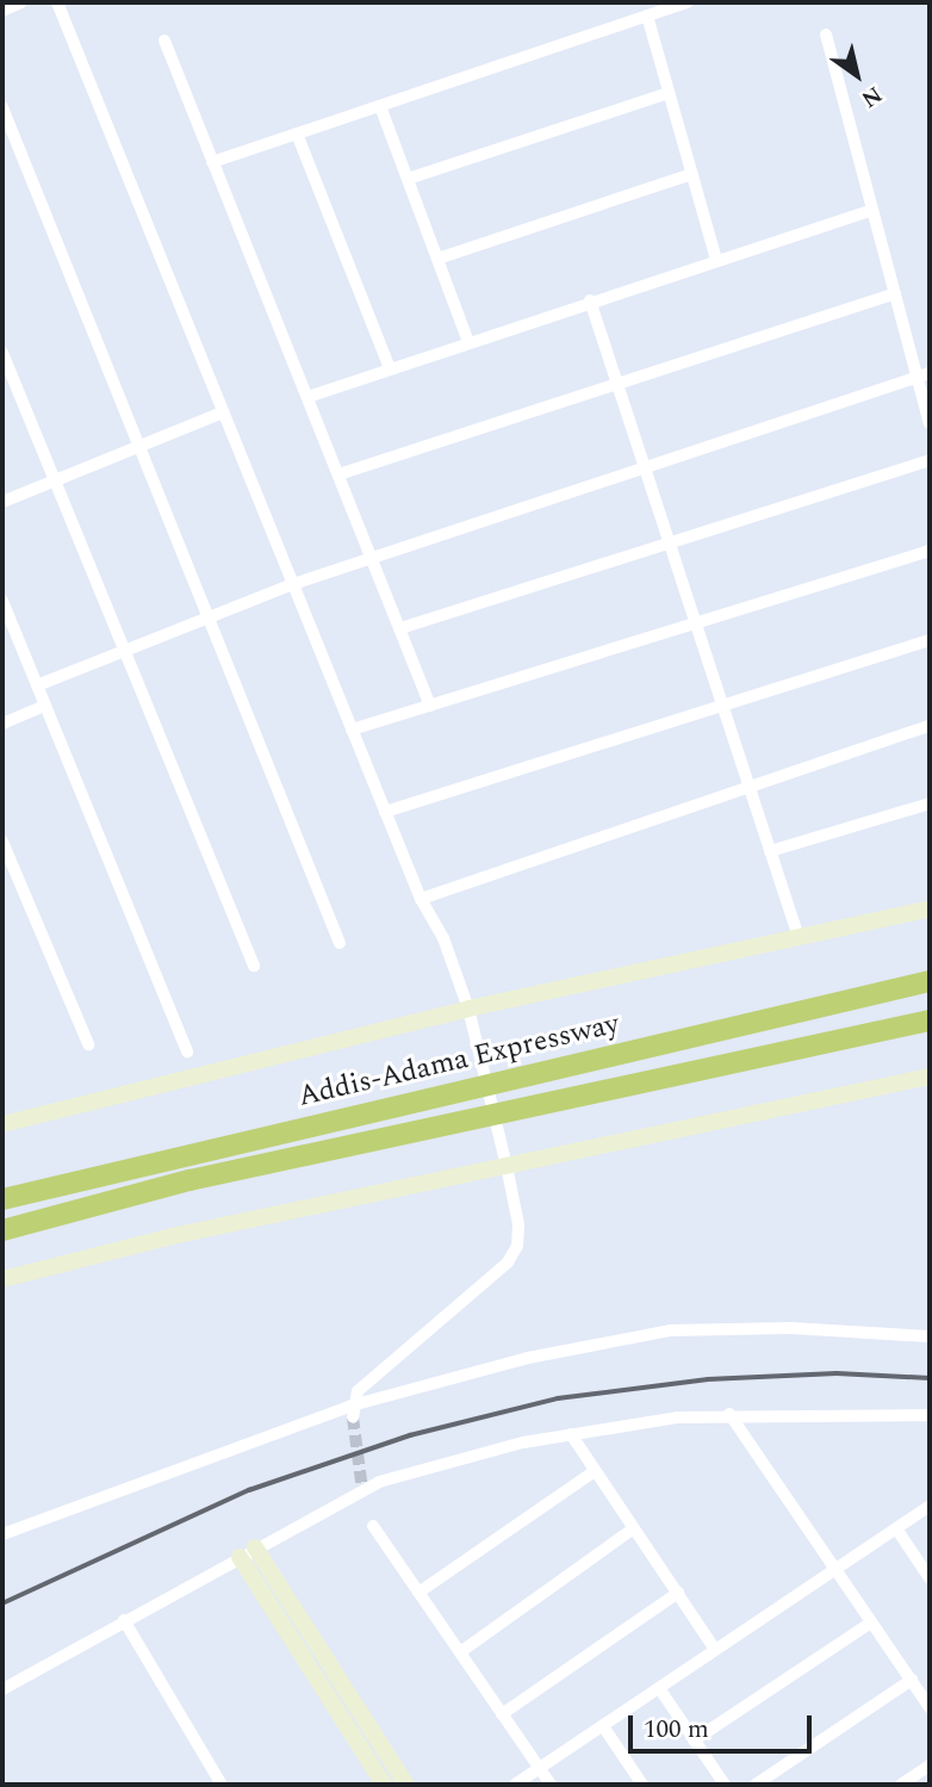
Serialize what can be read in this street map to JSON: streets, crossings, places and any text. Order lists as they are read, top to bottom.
{
  "streets": {
    "highway": ["Addis-Adama Expressway"]
  },
  "scale_bar": "100 m",
  "north": "bottom right"
}
